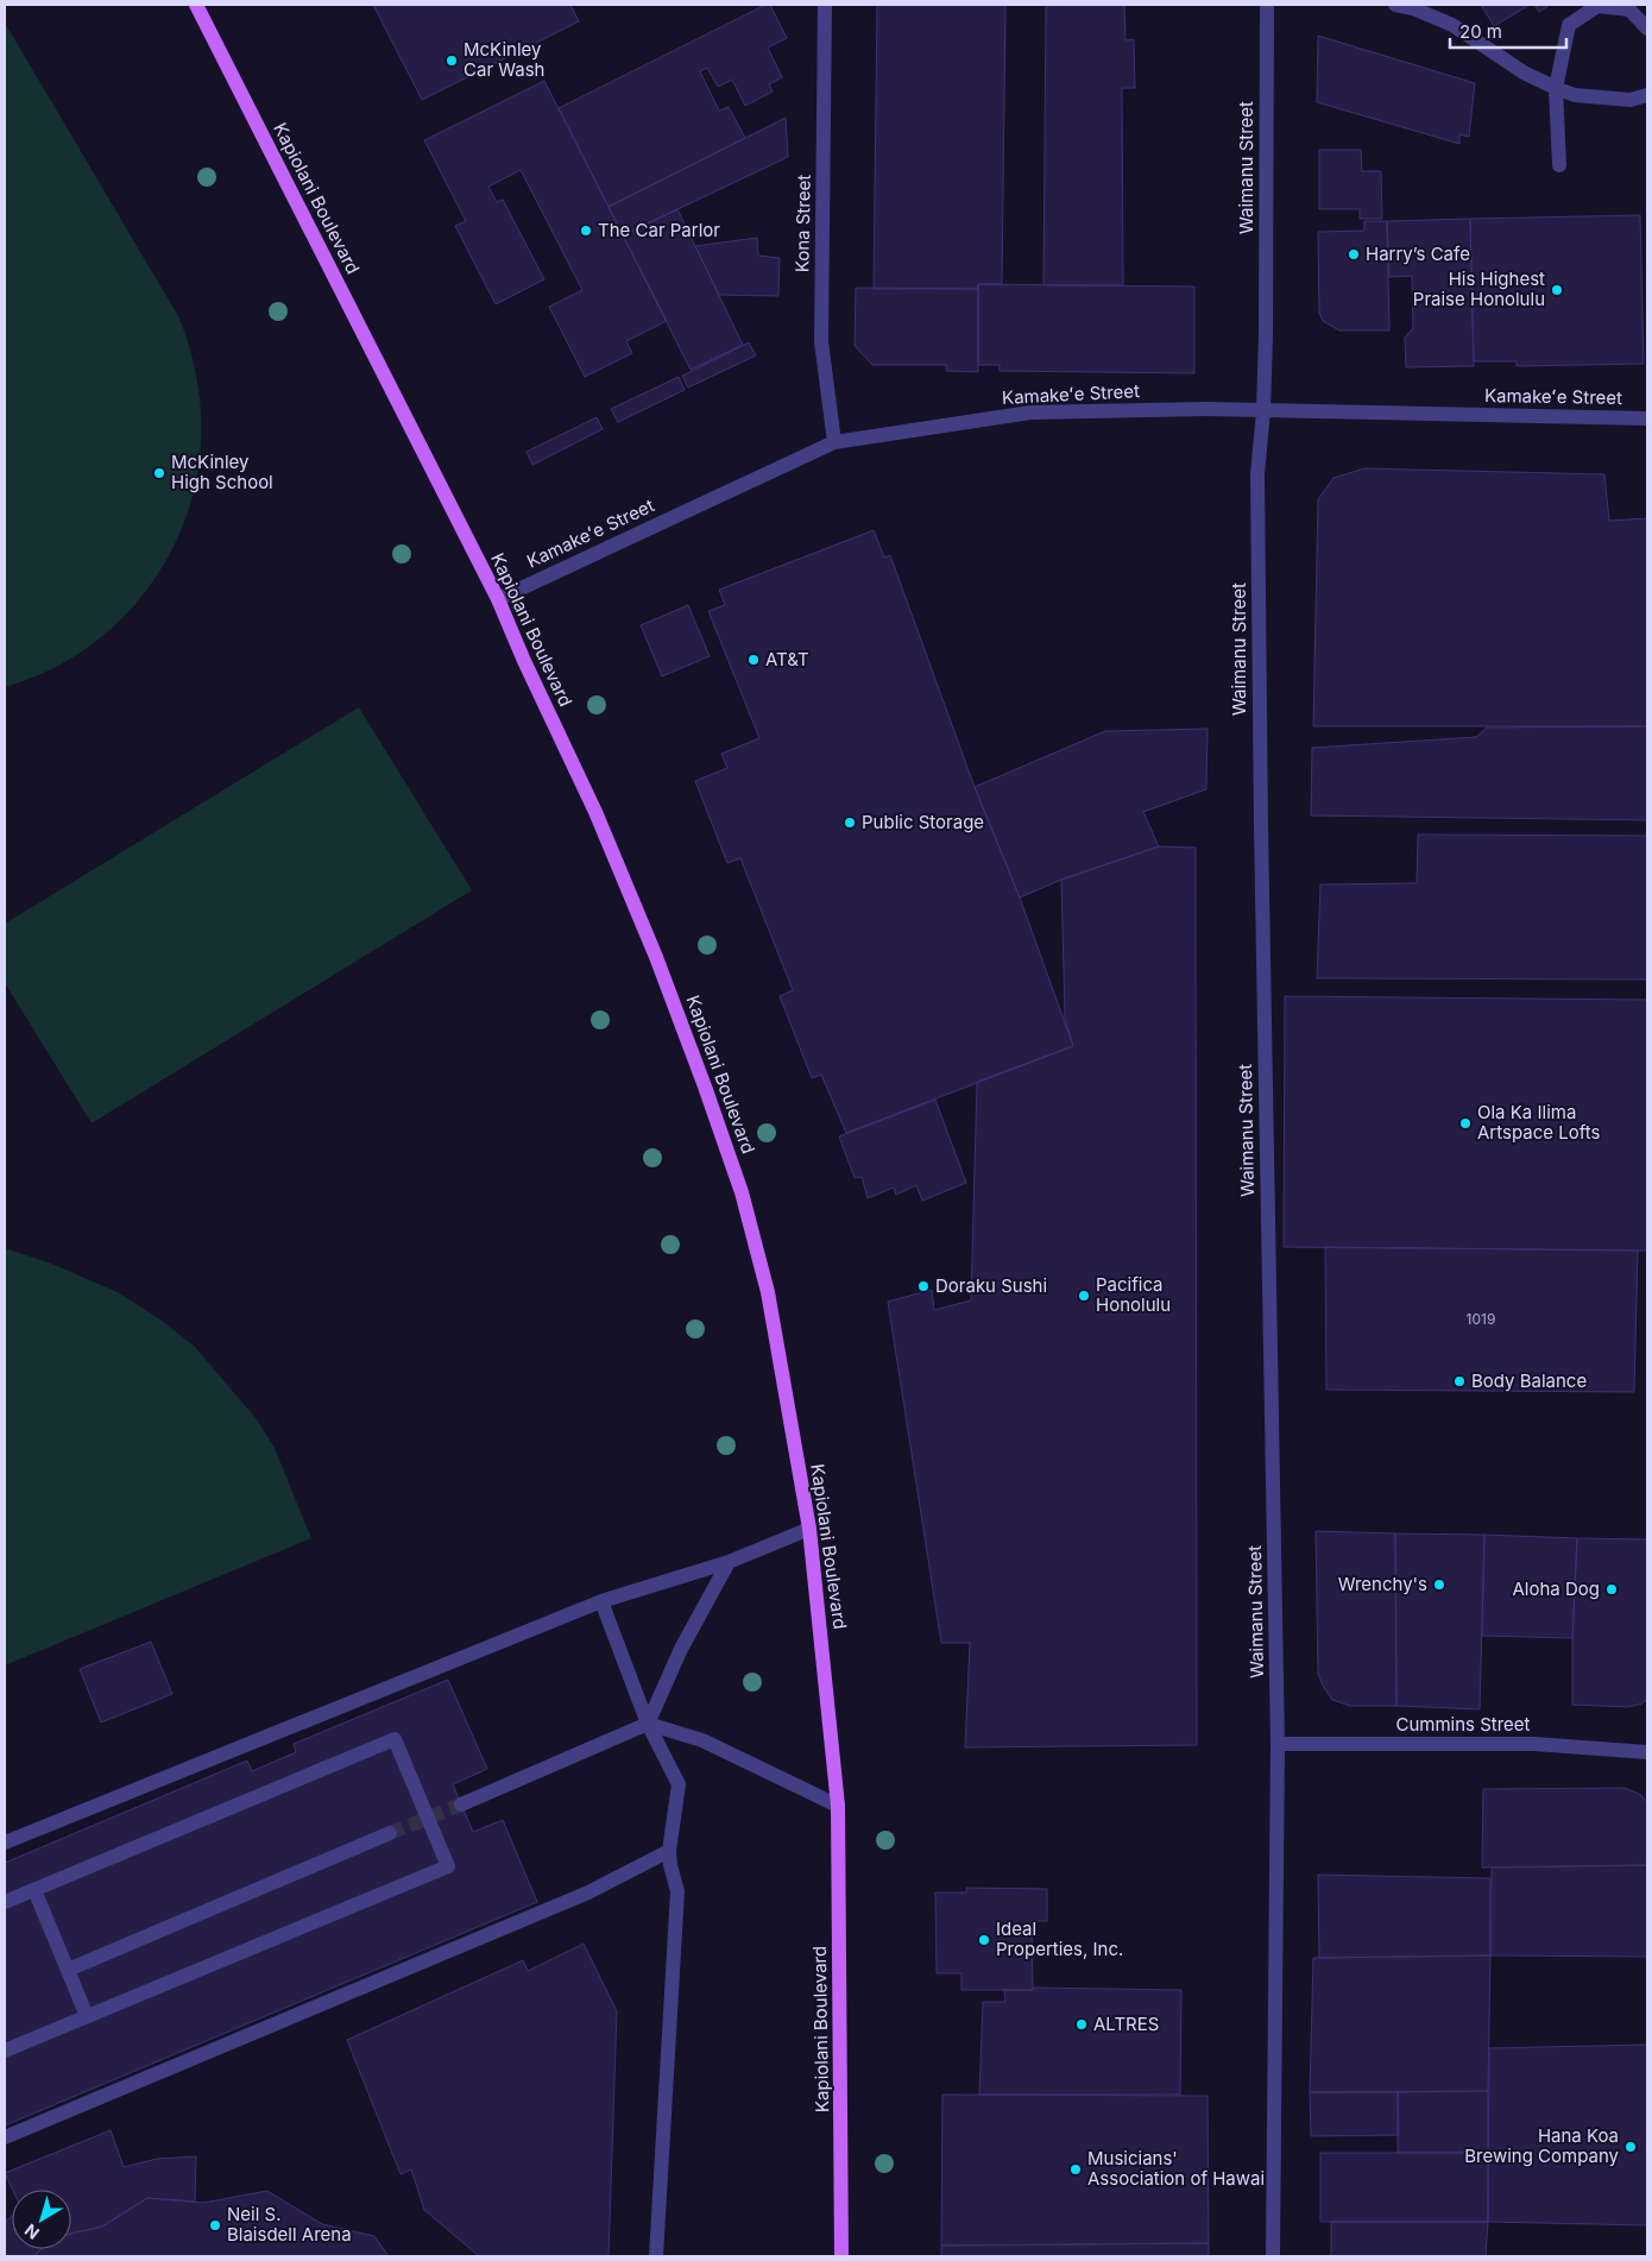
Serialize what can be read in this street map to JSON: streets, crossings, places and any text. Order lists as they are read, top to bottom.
{
  "streets": {
    "main road": ["Kapiolani Boulevard"],
    "street": [
      "Waimanu Street",
      "Kona Street",
      "Kamakeʻe Street",
      "Cummins Street"
    ]
  },
  "crossings": [
    ["Waimanu Street", "Kamakeʻe Street"],
    ["Waimanu Street", "Cummins Street"],
    ["Kapiolani Boulevard", "Kamakeʻe Street"],
    ["Kona Street", "Kamakeʻe Street"]
  ],
  "places": [
    "McKinley Car Wash",
    "The Car Parlor",
    "Harry’s Cafe",
    "His Highest Praise Honolulu",
    "McKinley High School",
    "AT&T",
    "Public Storage",
    "Ola Ka Ilima Artspace Lofts",
    "Doraku Sushi",
    "Pacifica Honolulu",
    "Body Balance",
    "Wrenchy's",
    "Aloha Dog",
    "Ideal Properties, Inc.",
    "ALTRES",
    "Hana Koa Brewing Company",
    "Musicians' Association of Hawai",
    "Neil S. Blaisdell Arena"
  ],
  "house_numbers": ["1019"],
  "scale_bar": "20 m",
  "north": "bottom left"
}
